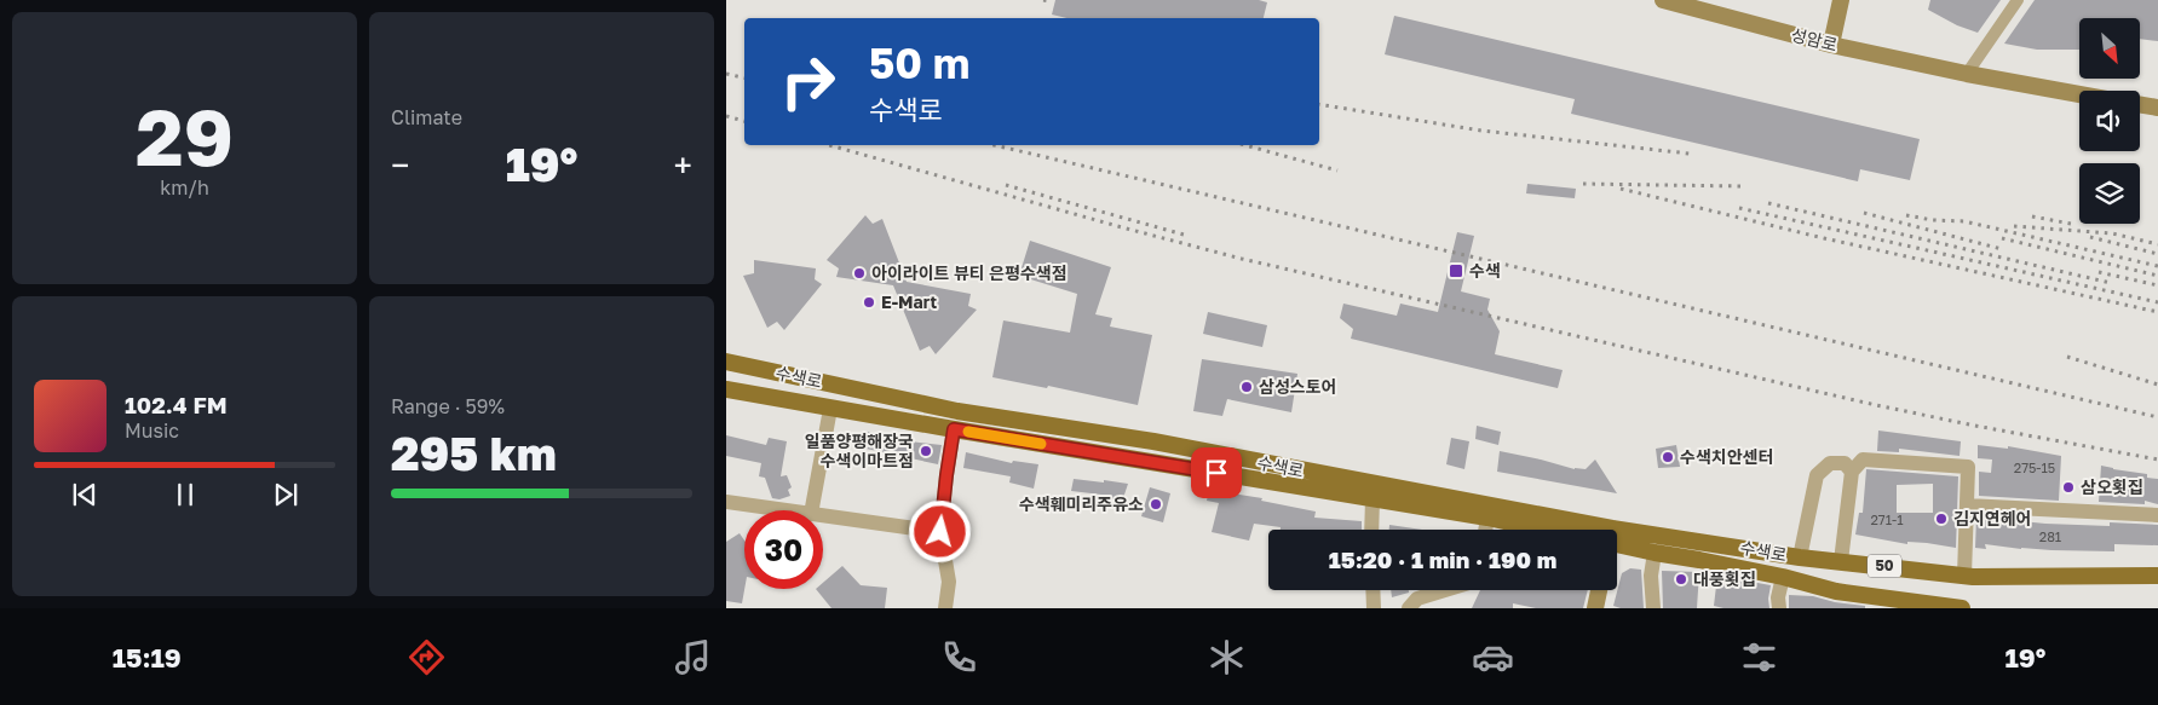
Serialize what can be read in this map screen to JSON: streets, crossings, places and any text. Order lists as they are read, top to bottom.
{
  "streets": {
    "main road": ["성암로", "수색로", "50"]
  },
  "places": {
    "transit": ["수색"],
    "other": [
      "아이라이트 뷰티 은평수색점",
      "E-Mart",
      "삼성스토어",
      "일품양평해장국 수색이마트점",
      "수색치안센터",
      "삼오횟집",
      "수색훼미리주유소",
      "김지연헤어",
      "대풍횟집"
    ]
  },
  "house_numbers": ["275-15", "271-1", "281"],
  "north": "bottom right",
  "page": {
    "tile": [
      ["29", "km/h"],
      "Climate",
      ["Range · 59%", "295 km"]
    ],
    "turn": ["50 m", "수색로"],
    "heat": ["−", "19°", "+"],
    "song": ["102.4 FM", "Music"],
    "limit": "30",
    "trip": "15:20 · 1 min · 190 m",
    "tabs": ["15:19", "19°"]
  }
}
